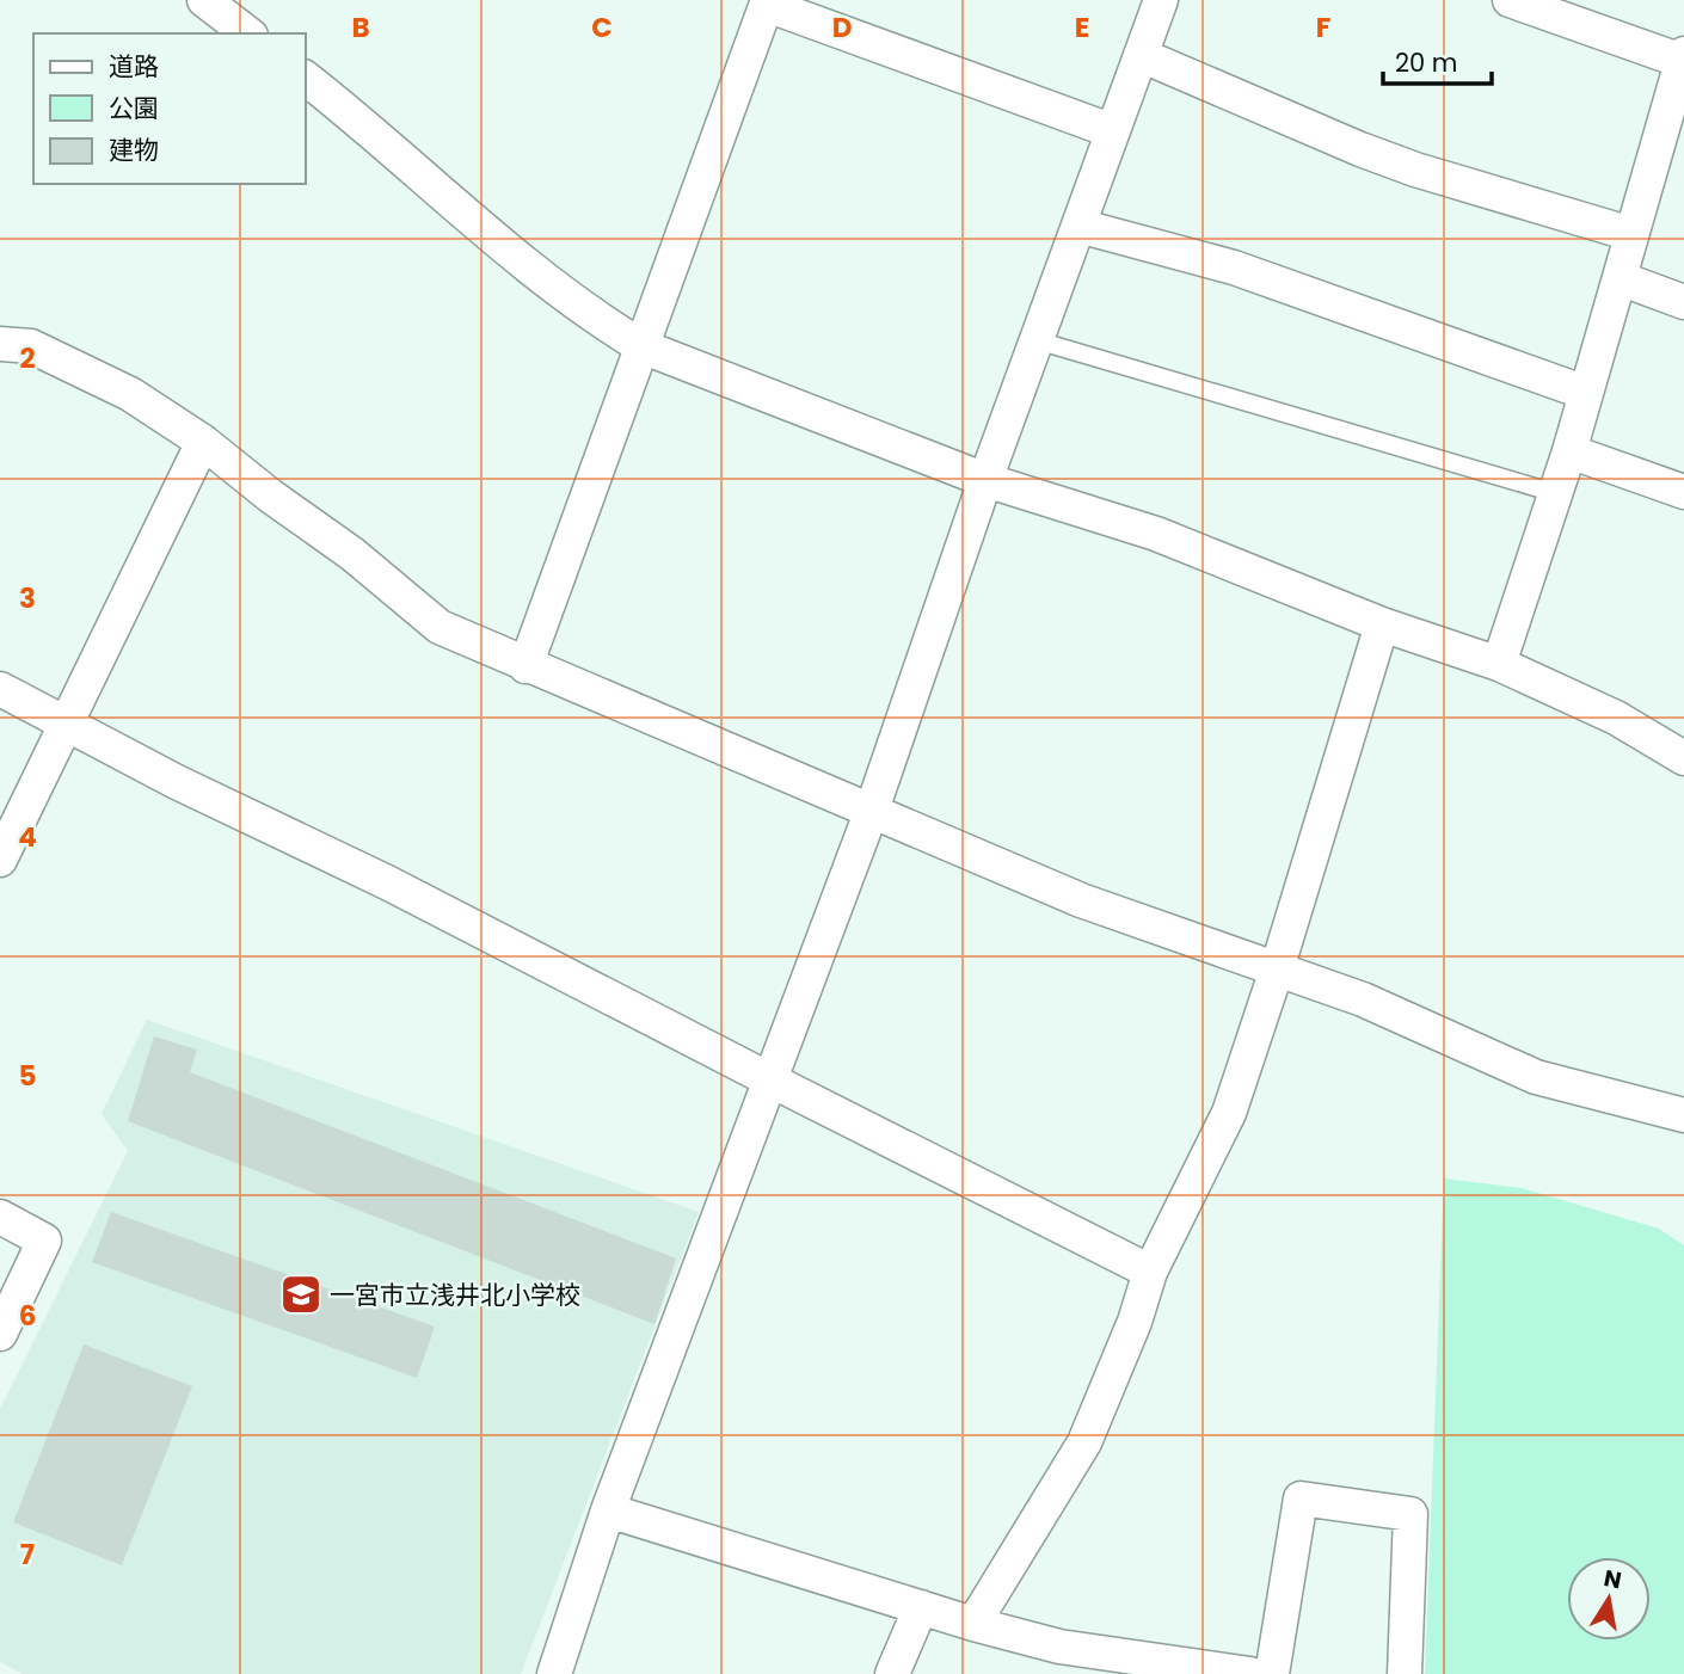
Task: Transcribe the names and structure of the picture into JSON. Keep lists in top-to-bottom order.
{
  "places": {
    "school or university": ["一宮市立浅井北小学校"]
  },
  "legend": ["道路", "公園", "建物"],
  "scale_bar": "20 m",
  "north": "top",
  "grid": {
    "columns": [
      "B",
      "C",
      "D",
      "E",
      "F"
    ],
    "rows": [
      "2",
      "3",
      "4",
      "5",
      "6",
      "7"
    ]
  }
}
